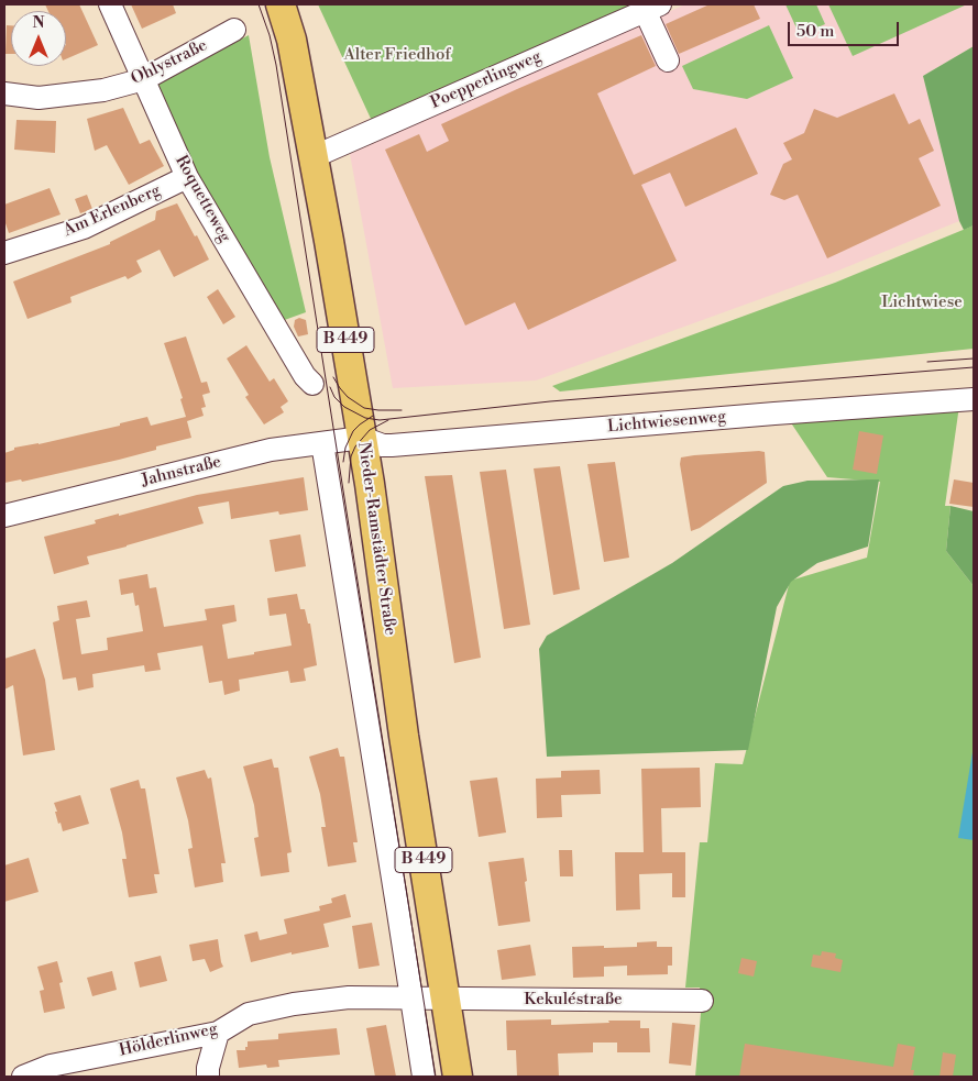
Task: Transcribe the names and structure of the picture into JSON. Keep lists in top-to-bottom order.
{
  "streets": {
    "main road": ["B 449", "Nieder-Ramstädter Straße"],
    "street": [
      "Ohlystraße",
      "Poepperlingweg",
      "Roquetteweg",
      "Am Erlenberg",
      "Lichtwiesenweg",
      "Jahnstraße",
      "Kekuléstraße",
      "Hölderlinweg"
    ]
  },
  "crossings": [
    ["Ohlystraße", "Roquetteweg"],
    ["Poepperlingweg", "Nieder-Ramstädter Straße"],
    ["Roquetteweg", "Am Erlenberg"],
    ["Lichtwiesenweg", "Jahnstraße"],
    ["Lichtwiesenweg", "Nieder-Ramstädter Straße"],
    ["Jahnstraße", "Nieder-Ramstädter Straße"],
    ["Nieder-Ramstädter Straße", "Kekuléstraße"],
    ["Nieder-Ramstädter Straße", "Hölderlinweg"],
    ["Kekuléstraße", "Hölderlinweg"]
  ],
  "parks": ["Alter Friedhof", "Lichtwiese"],
  "scale_bar": "50 m",
  "north": "top"
}
